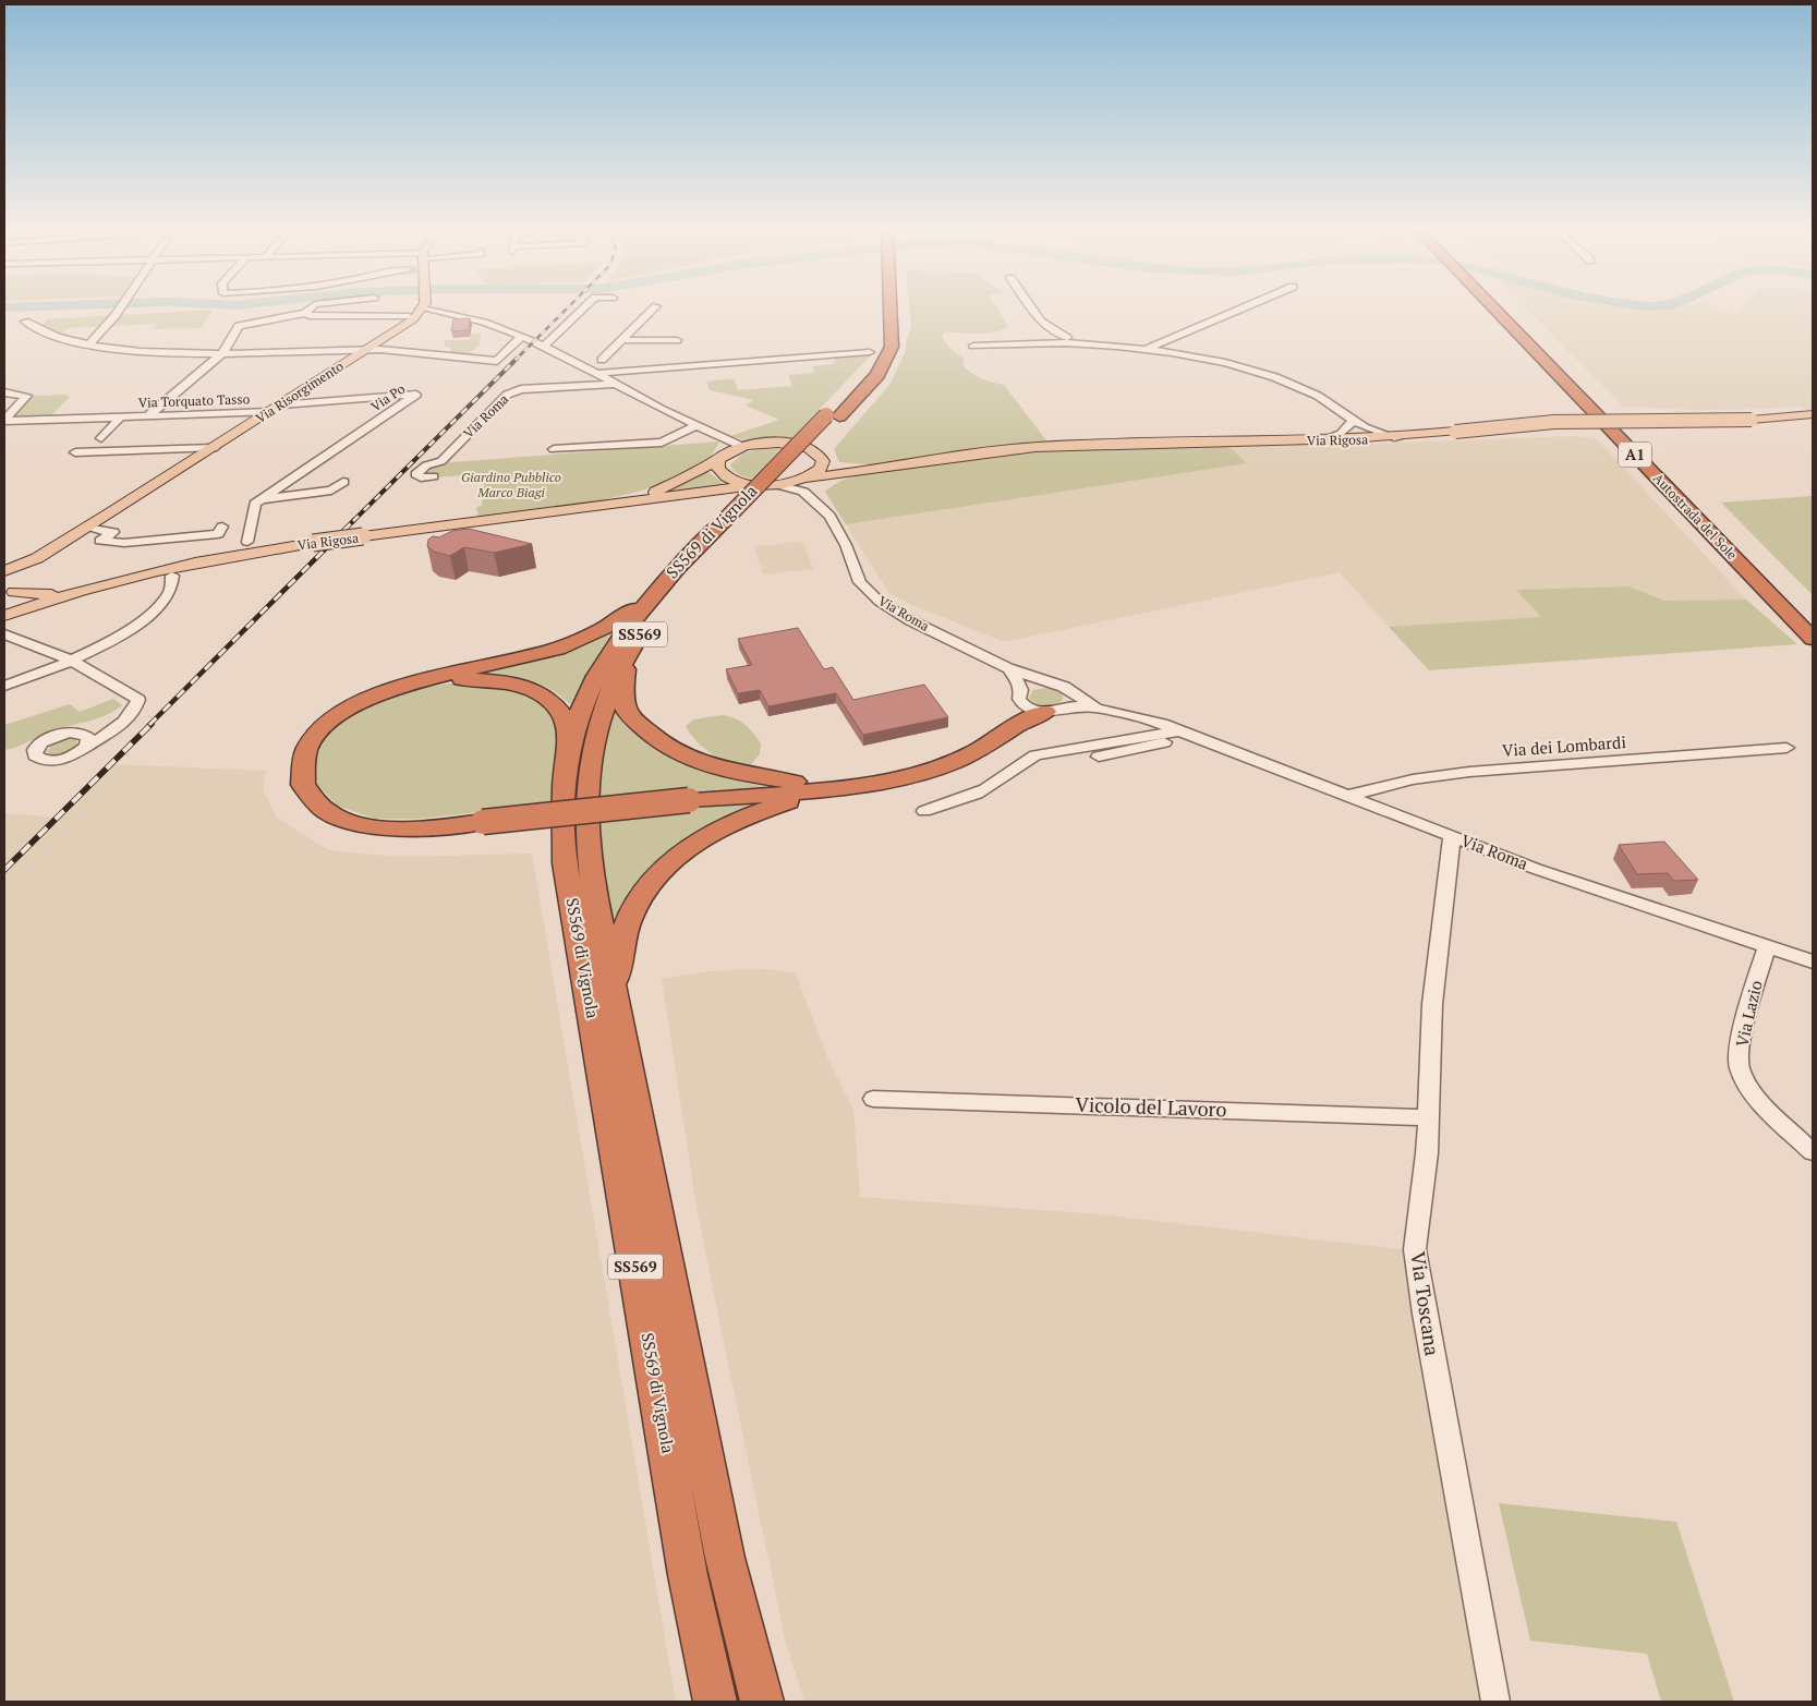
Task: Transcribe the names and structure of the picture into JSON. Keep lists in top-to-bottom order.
{
  "streets": {
    "highway": [
      "A1",
      "Autostrada del Sole",
      "SS569 di Vignola",
      "SS569"
    ],
    "main road": ["Via Risorgimento", "Via Roma", "Via Rigosa"],
    "street": [
      "Via Po",
      "Via Torquato Tasso",
      "Via dei Lombardi",
      "Via Lazio",
      "Vicolo del Lavoro",
      "Via Toscana"
    ]
  },
  "crossings": [
    ["Via Risorgimento", "Via Po"],
    ["Via Risorgimento", "Via Torquato Tasso"],
    ["Via Risorgimento", "Via Rigosa"],
    ["Via Roma", "Via Rigosa"],
    ["Via Roma", "Via dei Lombardi"],
    ["Via Roma", "Via Lazio"],
    ["Via Roma", "Via Toscana"],
    ["Vicolo del Lavoro", "Via Toscana"]
  ],
  "parks": ["Giardino Pubblico Marco Biagi"]
}
